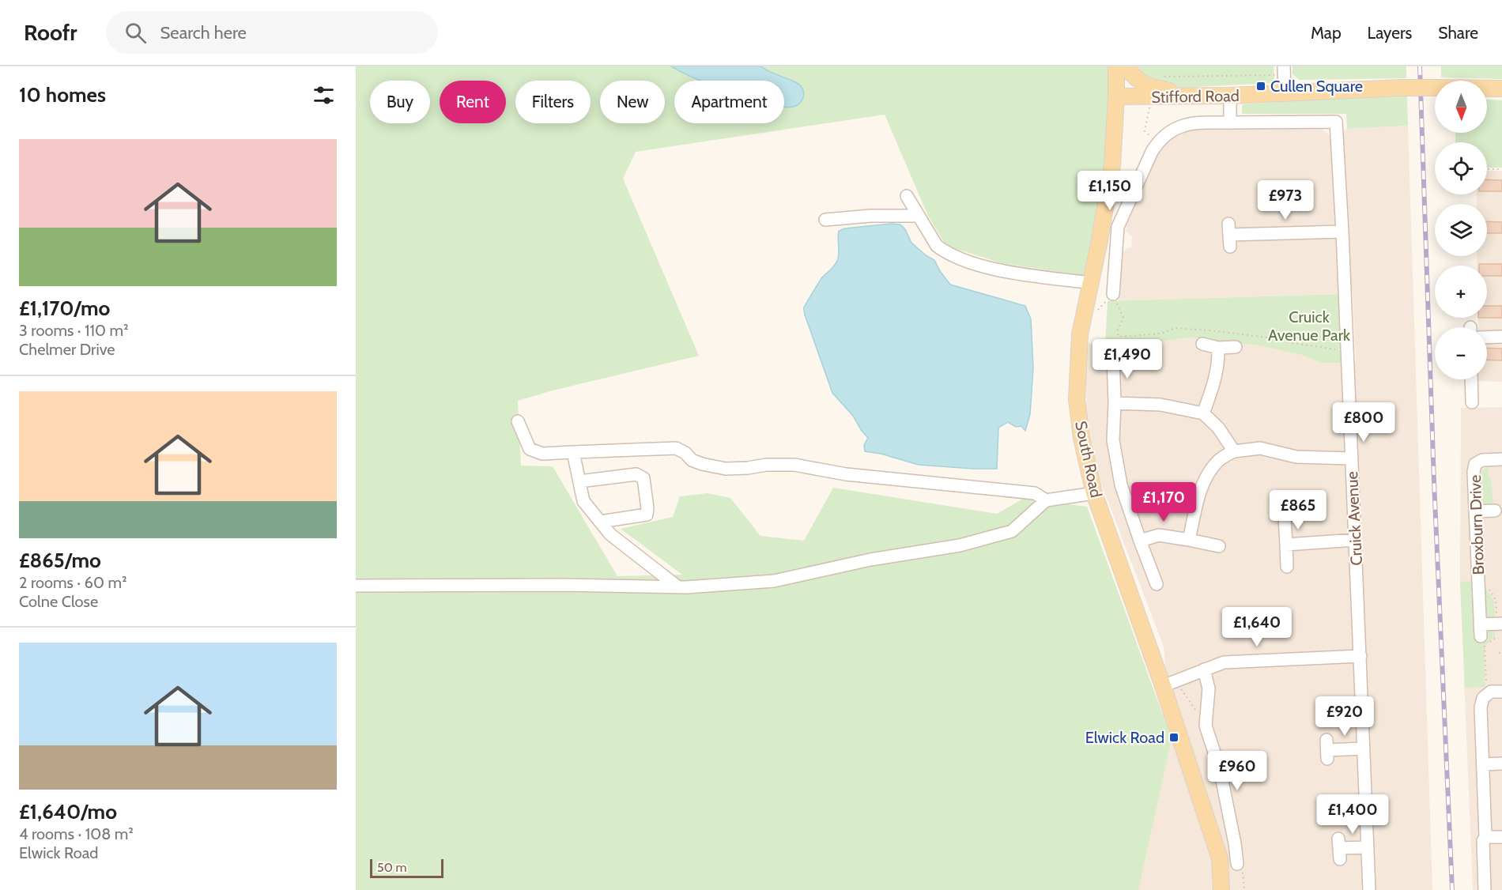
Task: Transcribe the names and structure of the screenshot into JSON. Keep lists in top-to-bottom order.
{
  "streets": {
    "main road": ["Stifford Road", "South Road"],
    "street": ["Cruick Avenue", "Broxburn Drive"]
  },
  "crossings": [
    ["Stifford Road", "South Road"]
  ],
  "parks": ["Cruick Avenue Park"],
  "places": {
    "transit": ["Cullen Square", "Elwick Road"]
  },
  "scale_bar": "50 m",
  "north": "bottom",
  "page": {
    "header": "Roofr",
    "search": "Search here",
    "nav": ["Map", "Layers", "Share"],
    "heading": "10 homes",
    "map_buttons": ["+", "−"],
    "chip": [
      "Buy",
      "Rent",
      "Filters",
      "New",
      "Apartment"
    ],
    "list": [
      {
        "name": "£1,170/mo",
        "note": "3 rooms · 110 m² · Chelmer Drive"
      },
      {
        "name": "£865/mo",
        "note": "2 rooms · 60 m² · Colne Close"
      },
      {
        "name": "£1,640/mo",
        "note": "4 rooms · 108 m² · Elwick Road"
      }
    ],
    "price": [
      "£1,150",
      "£973",
      "£1,490",
      "£800",
      "£1,170",
      "£865",
      "£1,640",
      "£920",
      "£960",
      "£1,400"
    ],
    "scale": "50 m"
  }
}
